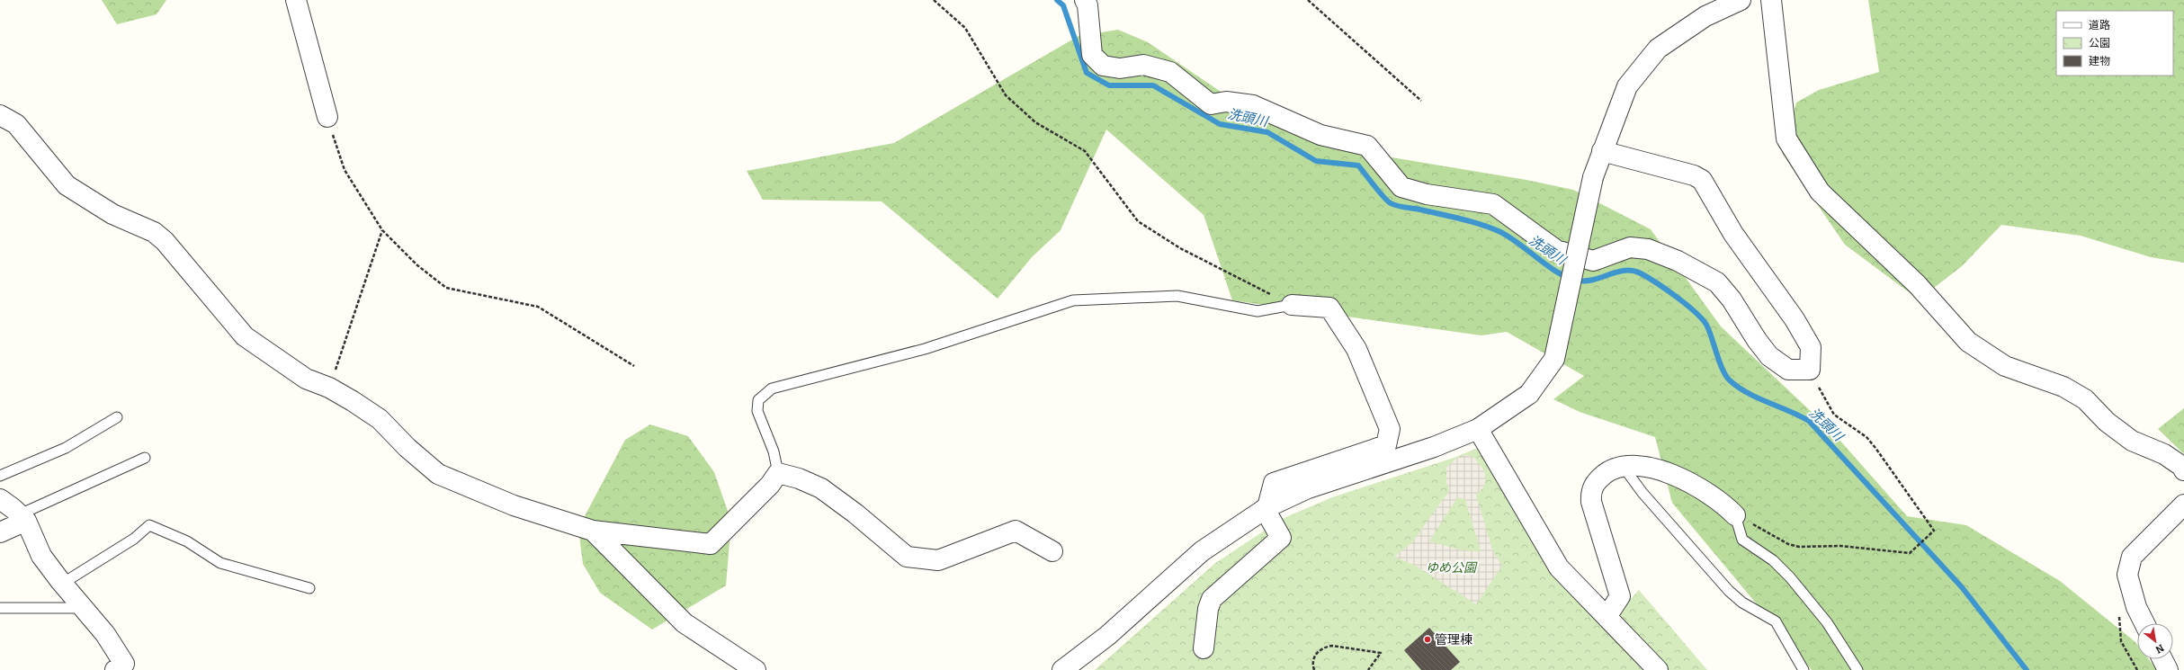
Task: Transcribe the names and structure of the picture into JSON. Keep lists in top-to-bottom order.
{
  "water": ["洗頭川"],
  "parks": ["ゆめ公園"],
  "places": ["管理棟"],
  "legend": ["道路", "公園", "建物"],
  "north": "bottom right"
}
